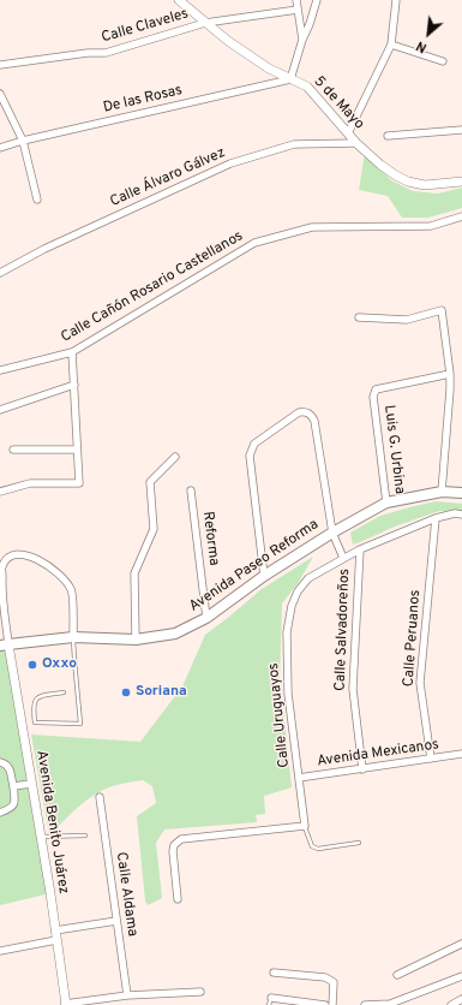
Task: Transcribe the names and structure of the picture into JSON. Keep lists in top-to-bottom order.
{
  "streets": {
    "main road": ["Avenida Paseo Reforma"],
    "street": [
      "Calle Claveles",
      "De las Rosas",
      "5 de Mayo",
      "Calle Álvaro Gálvez",
      "Calle Cañón Rosario Castellanos",
      "Luis G. Urbina",
      "Reforma",
      "Calle Salvadoreños",
      "Calle Peruanos",
      "Calle Uruguayos",
      "Avenida Mexicanos",
      "Avenida Benito Juárez",
      "Calle Aldama"
    ]
  },
  "crossings": [
    ["Calle Claveles", "5 de Mayo"],
    ["De las Rosas", "5 de Mayo"],
    ["5 de Mayo", "Calle Álvaro Gálvez"],
    ["Luis G. Urbina", "Avenida Paseo Reforma"],
    ["Reforma", "Avenida Paseo Reforma"],
    ["Avenida Paseo Reforma", "Avenida Benito Juárez"],
    ["Calle Salvadoreños", "Avenida Mexicanos"],
    ["Calle Peruanos", "Avenida Mexicanos"],
    ["Calle Uruguayos", "Avenida Mexicanos"]
  ],
  "places": ["Oxxo", "Soriana"],
  "north": "bottom left"
}
